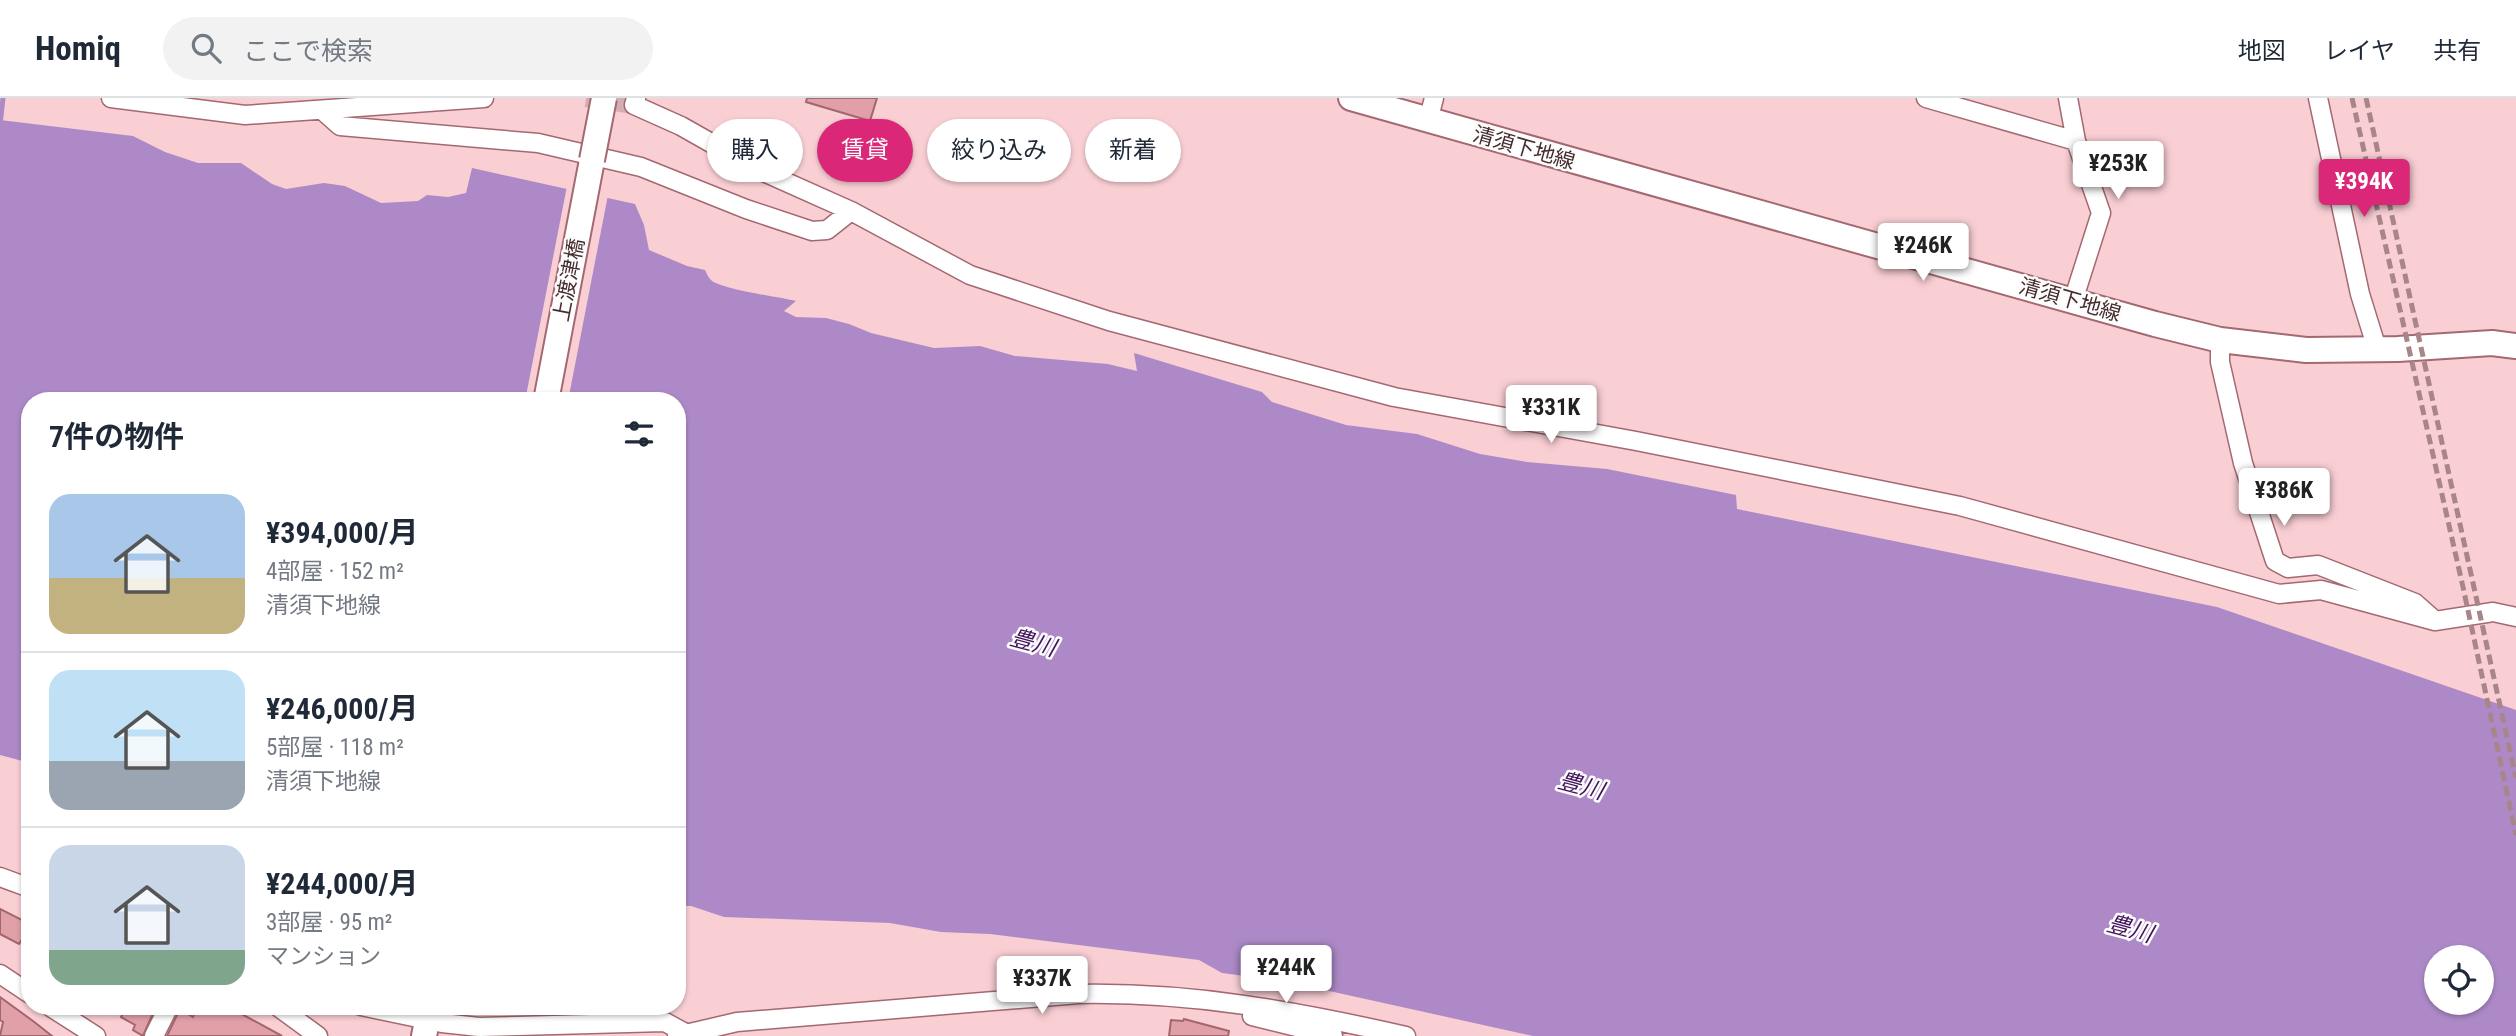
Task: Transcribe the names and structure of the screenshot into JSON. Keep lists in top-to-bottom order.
{
  "streets": {
    "main road": ["清須下地線", "上渡津橋"]
  },
  "water": ["豊川"],
  "page": {
    "header": "Homiq",
    "search": "ここで検索",
    "nav": ["地図", "レイヤ", "共有"],
    "chip": [
      "購入",
      "賃貸",
      "絞り込み",
      "新着"
    ],
    "price": [
      "¥253K",
      "¥394K",
      "¥246K",
      "¥331K",
      "¥386K",
      "¥244K",
      "¥337K"
    ],
    "heading": "7件の物件",
    "list": [
      {
        "name": "¥394,000/月",
        "note": "4部屋 · 152 m² · 清須下地線"
      },
      {
        "name": "¥246,000/月",
        "note": "5部屋 · 118 m² · 清須下地線"
      },
      {
        "name": "¥244,000/月",
        "note": "3部屋 · 95 m² · マンション"
      }
    ]
  }
}
